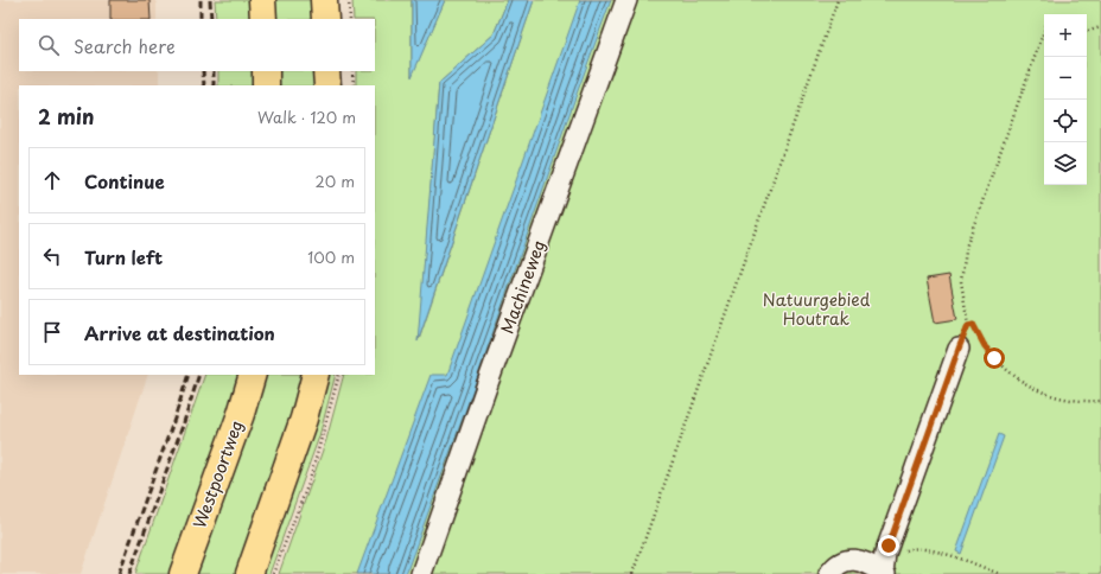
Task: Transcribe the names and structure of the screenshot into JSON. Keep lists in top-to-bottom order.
{
  "streets": {
    "main road": ["Westpoortweg"],
    "street": ["Machineweg"]
  },
  "parks": ["Natuurgebied Houtrak"],
  "page": {
    "map_buttons": ["+", "−"],
    "search": "Search here",
    "heading": ["2 min", "Walk · 120 m"],
    "list": [
      ["Continue", "20 m"],
      ["Turn left", "100 m"],
      "Arrive at destination"
    ]
  }
}
